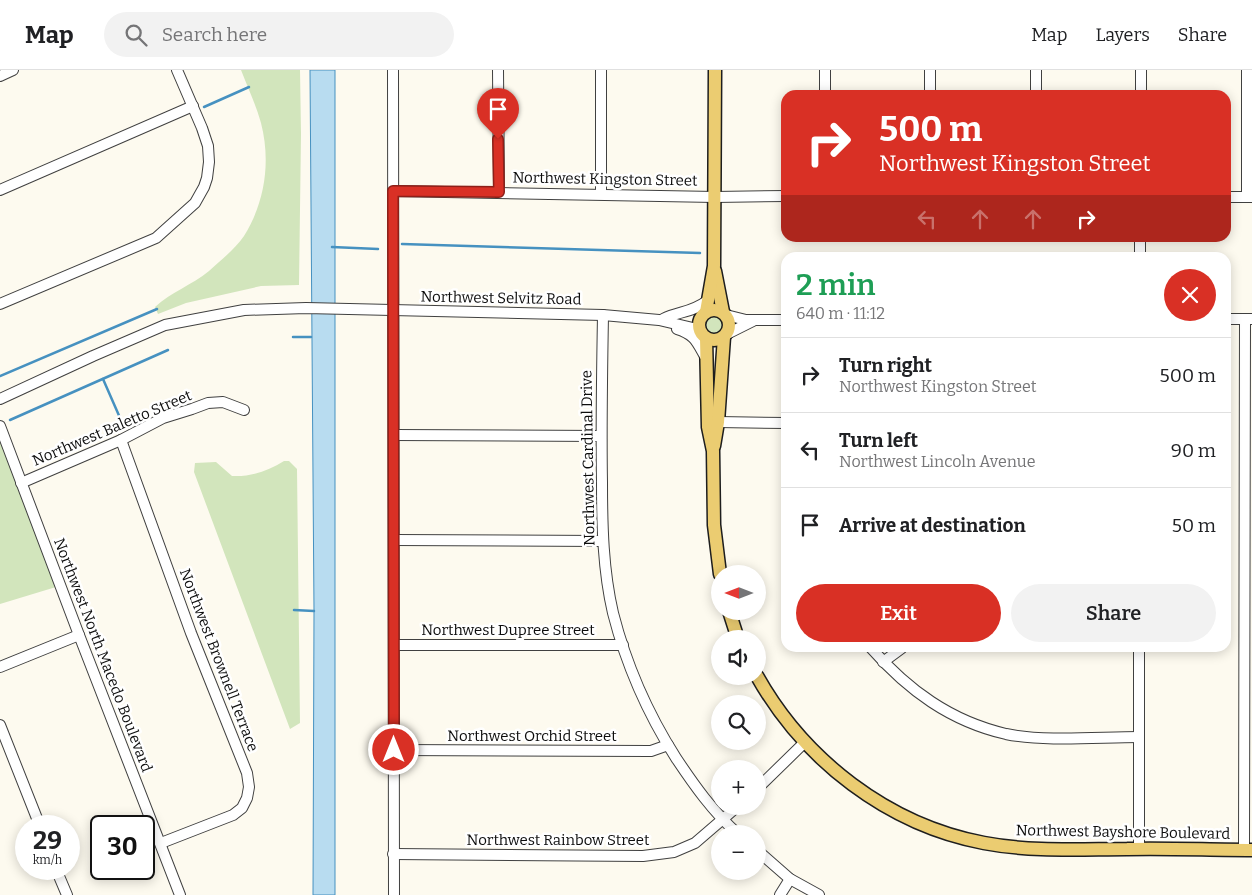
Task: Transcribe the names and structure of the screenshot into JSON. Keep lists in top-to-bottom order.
{
  "streets": {
    "main road": ["Northwest Bayshore Boulevard"],
    "street": [
      "Northwest Kingston Street",
      "Northwest Selvitz Road",
      "Northwest Baletto Street",
      "Northwest Cardinal Drive",
      "Northwest Dupree Street",
      "Northwest North Macedo Boulevard",
      "Northwest Brownell Terrace",
      "Northwest Orchid Street",
      "Northwest Rainbow Street"
    ]
  },
  "crossings": [
    ["Northwest Selvitz Road", "Northwest Cardinal Drive"],
    ["Northwest Baletto Street", "Northwest North Macedo Boulevard"],
    ["Northwest Baletto Street", "Northwest Brownell Terrace"],
    ["Northwest Cardinal Drive", "Northwest Dupree Street"],
    ["Northwest Cardinal Drive", "Northwest Orchid Street"],
    ["Northwest Cardinal Drive", "Northwest Rainbow Street"],
    ["Northwest North Macedo Boulevard", "Northwest Brownell Terrace"]
  ],
  "north": "left",
  "page": {
    "header": "Map",
    "search": "Search here",
    "nav": ["Map", "Layers", "Share"],
    "turn": ["500 m", "Northwest Kingston Street"],
    "heading": ["2 min", "640 m · 11:12"],
    "list": [
      {
        "name": "Turn right",
        "note": "Northwest Kingston Street",
        "value": "500 m"
      },
      {
        "name": "Turn left",
        "note": "Northwest Lincoln Avenue",
        "value": "90 m"
      },
      {
        "name": "Arrive at destination",
        "value": "50 m"
      }
    ],
    "map_buttons": ["+", "−"],
    "buttons": ["Exit", "Share"],
    "speed": "29 km/h",
    "limit": "30"
  }
}
